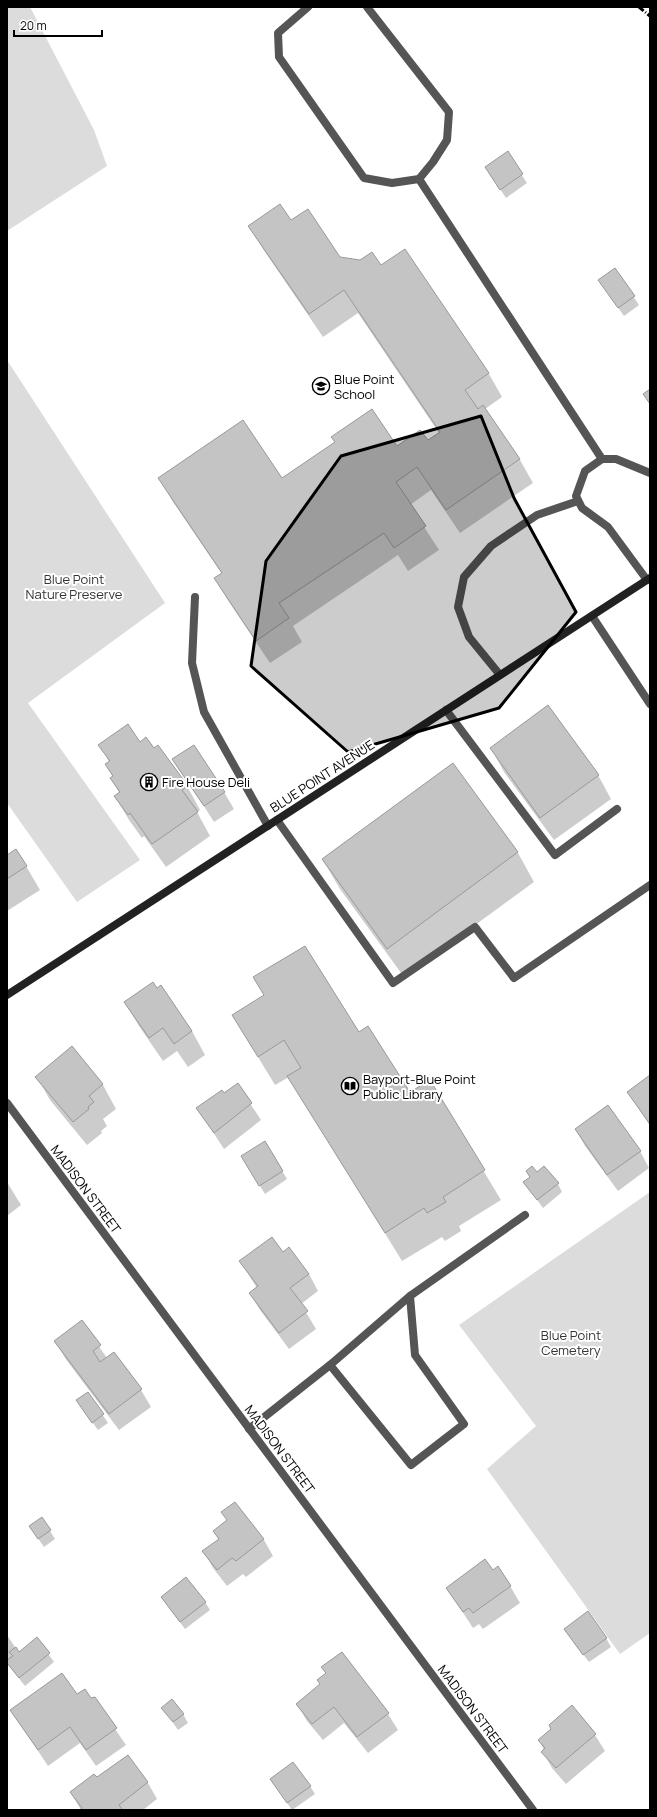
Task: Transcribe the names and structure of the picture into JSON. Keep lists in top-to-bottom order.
{
  "streets": {
    "street": ["BLUE POINT AVENUE", "MADISON STREET"]
  },
  "parks": ["Blue Point Nature Preserve", "Blue Point Cemetery"],
  "places": {
    "school or university": ["Blue Point School"],
    "building": ["Fire House Deli"],
    "library": ["Bayport-Blue Point Public Library"]
  },
  "scale_bar": "20 m"
}
